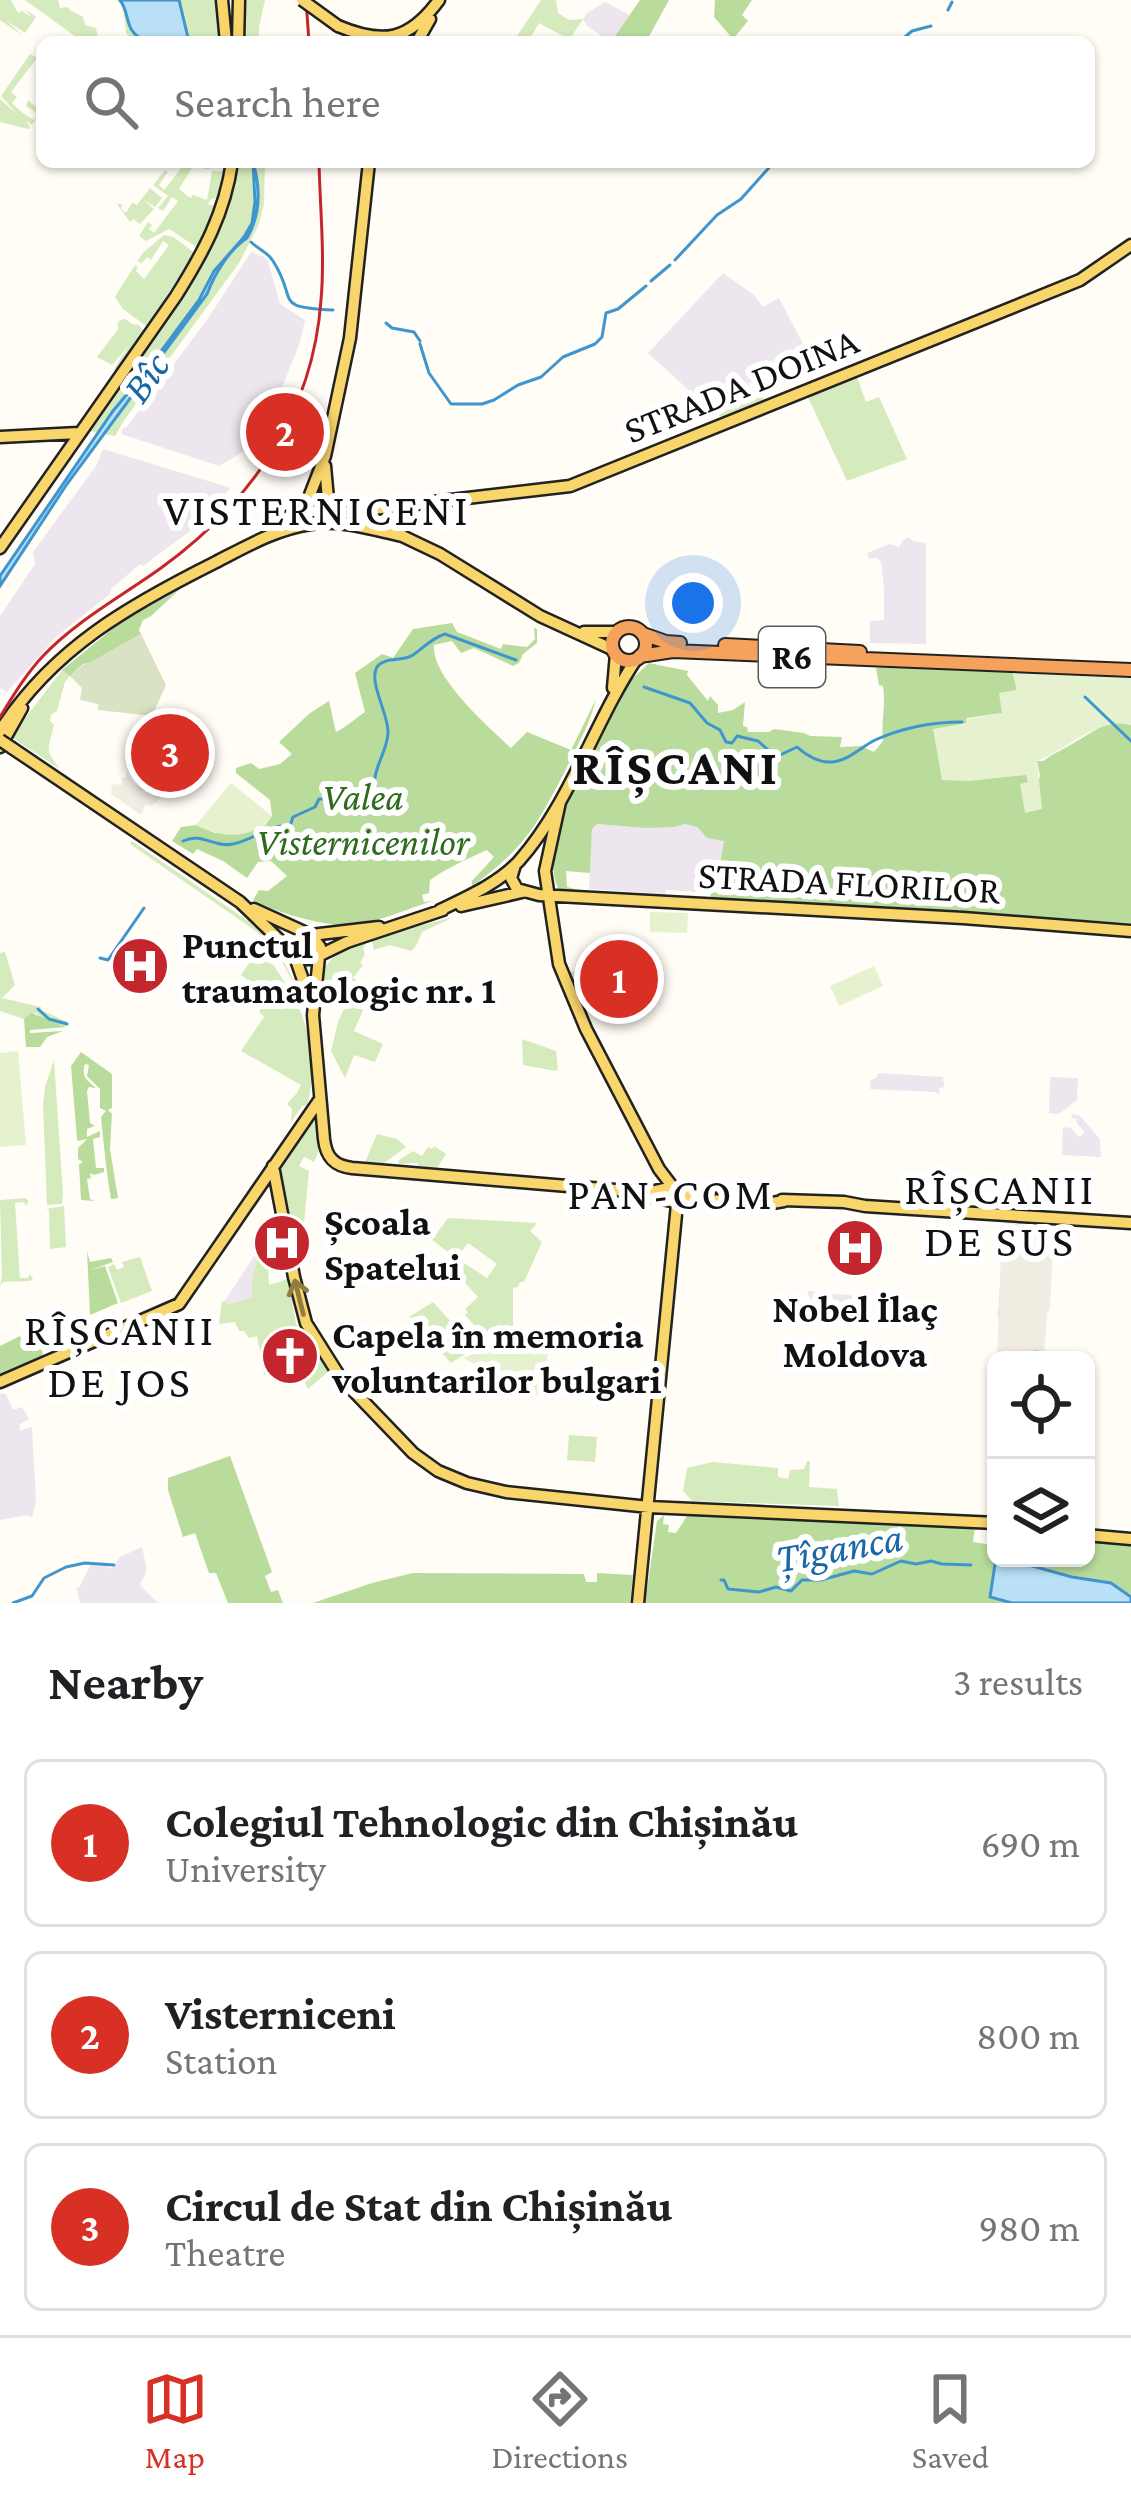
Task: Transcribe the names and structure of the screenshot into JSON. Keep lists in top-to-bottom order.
{
  "streets": {
    "highway": ["R6"],
    "main road": ["STRADA DOINA", "STRADA FLORILOR"]
  },
  "districts": [
    "VISTERNICENI",
    "RÎȘCANI",
    "RÎȘCANII DE SUS",
    "PAN-COM",
    "RÎȘCANII DE JOS"
  ],
  "water": ["Bîc", "Țîganca"],
  "parks": ["Valea Visternicenilor"],
  "places": {
    "hospital": ["Punctul traumatologic nr. 1", "Școala Spatelui", "Nobel İlaç Moldova"],
    "church": ["Capela în memoria voluntarilor bulgari"]
  },
  "page": {
    "search": "Search here",
    "pins": ["2", "3", "1"],
    "heading": ["Nearby", "3 results"],
    "list": [
      {
        "mark": "1",
        "name": "Colegiul Tehnologic din Chișinău",
        "note": "University",
        "value": "690 m"
      },
      {
        "mark": "2",
        "name": "Visterniceni",
        "note": "Station",
        "value": "800 m"
      },
      {
        "mark": "3",
        "name": "Circul de Stat din Chișinău",
        "note": "Theatre",
        "value": "980 m"
      }
    ],
    "nav": ["Map", "Directions", "Saved"]
  }
}
